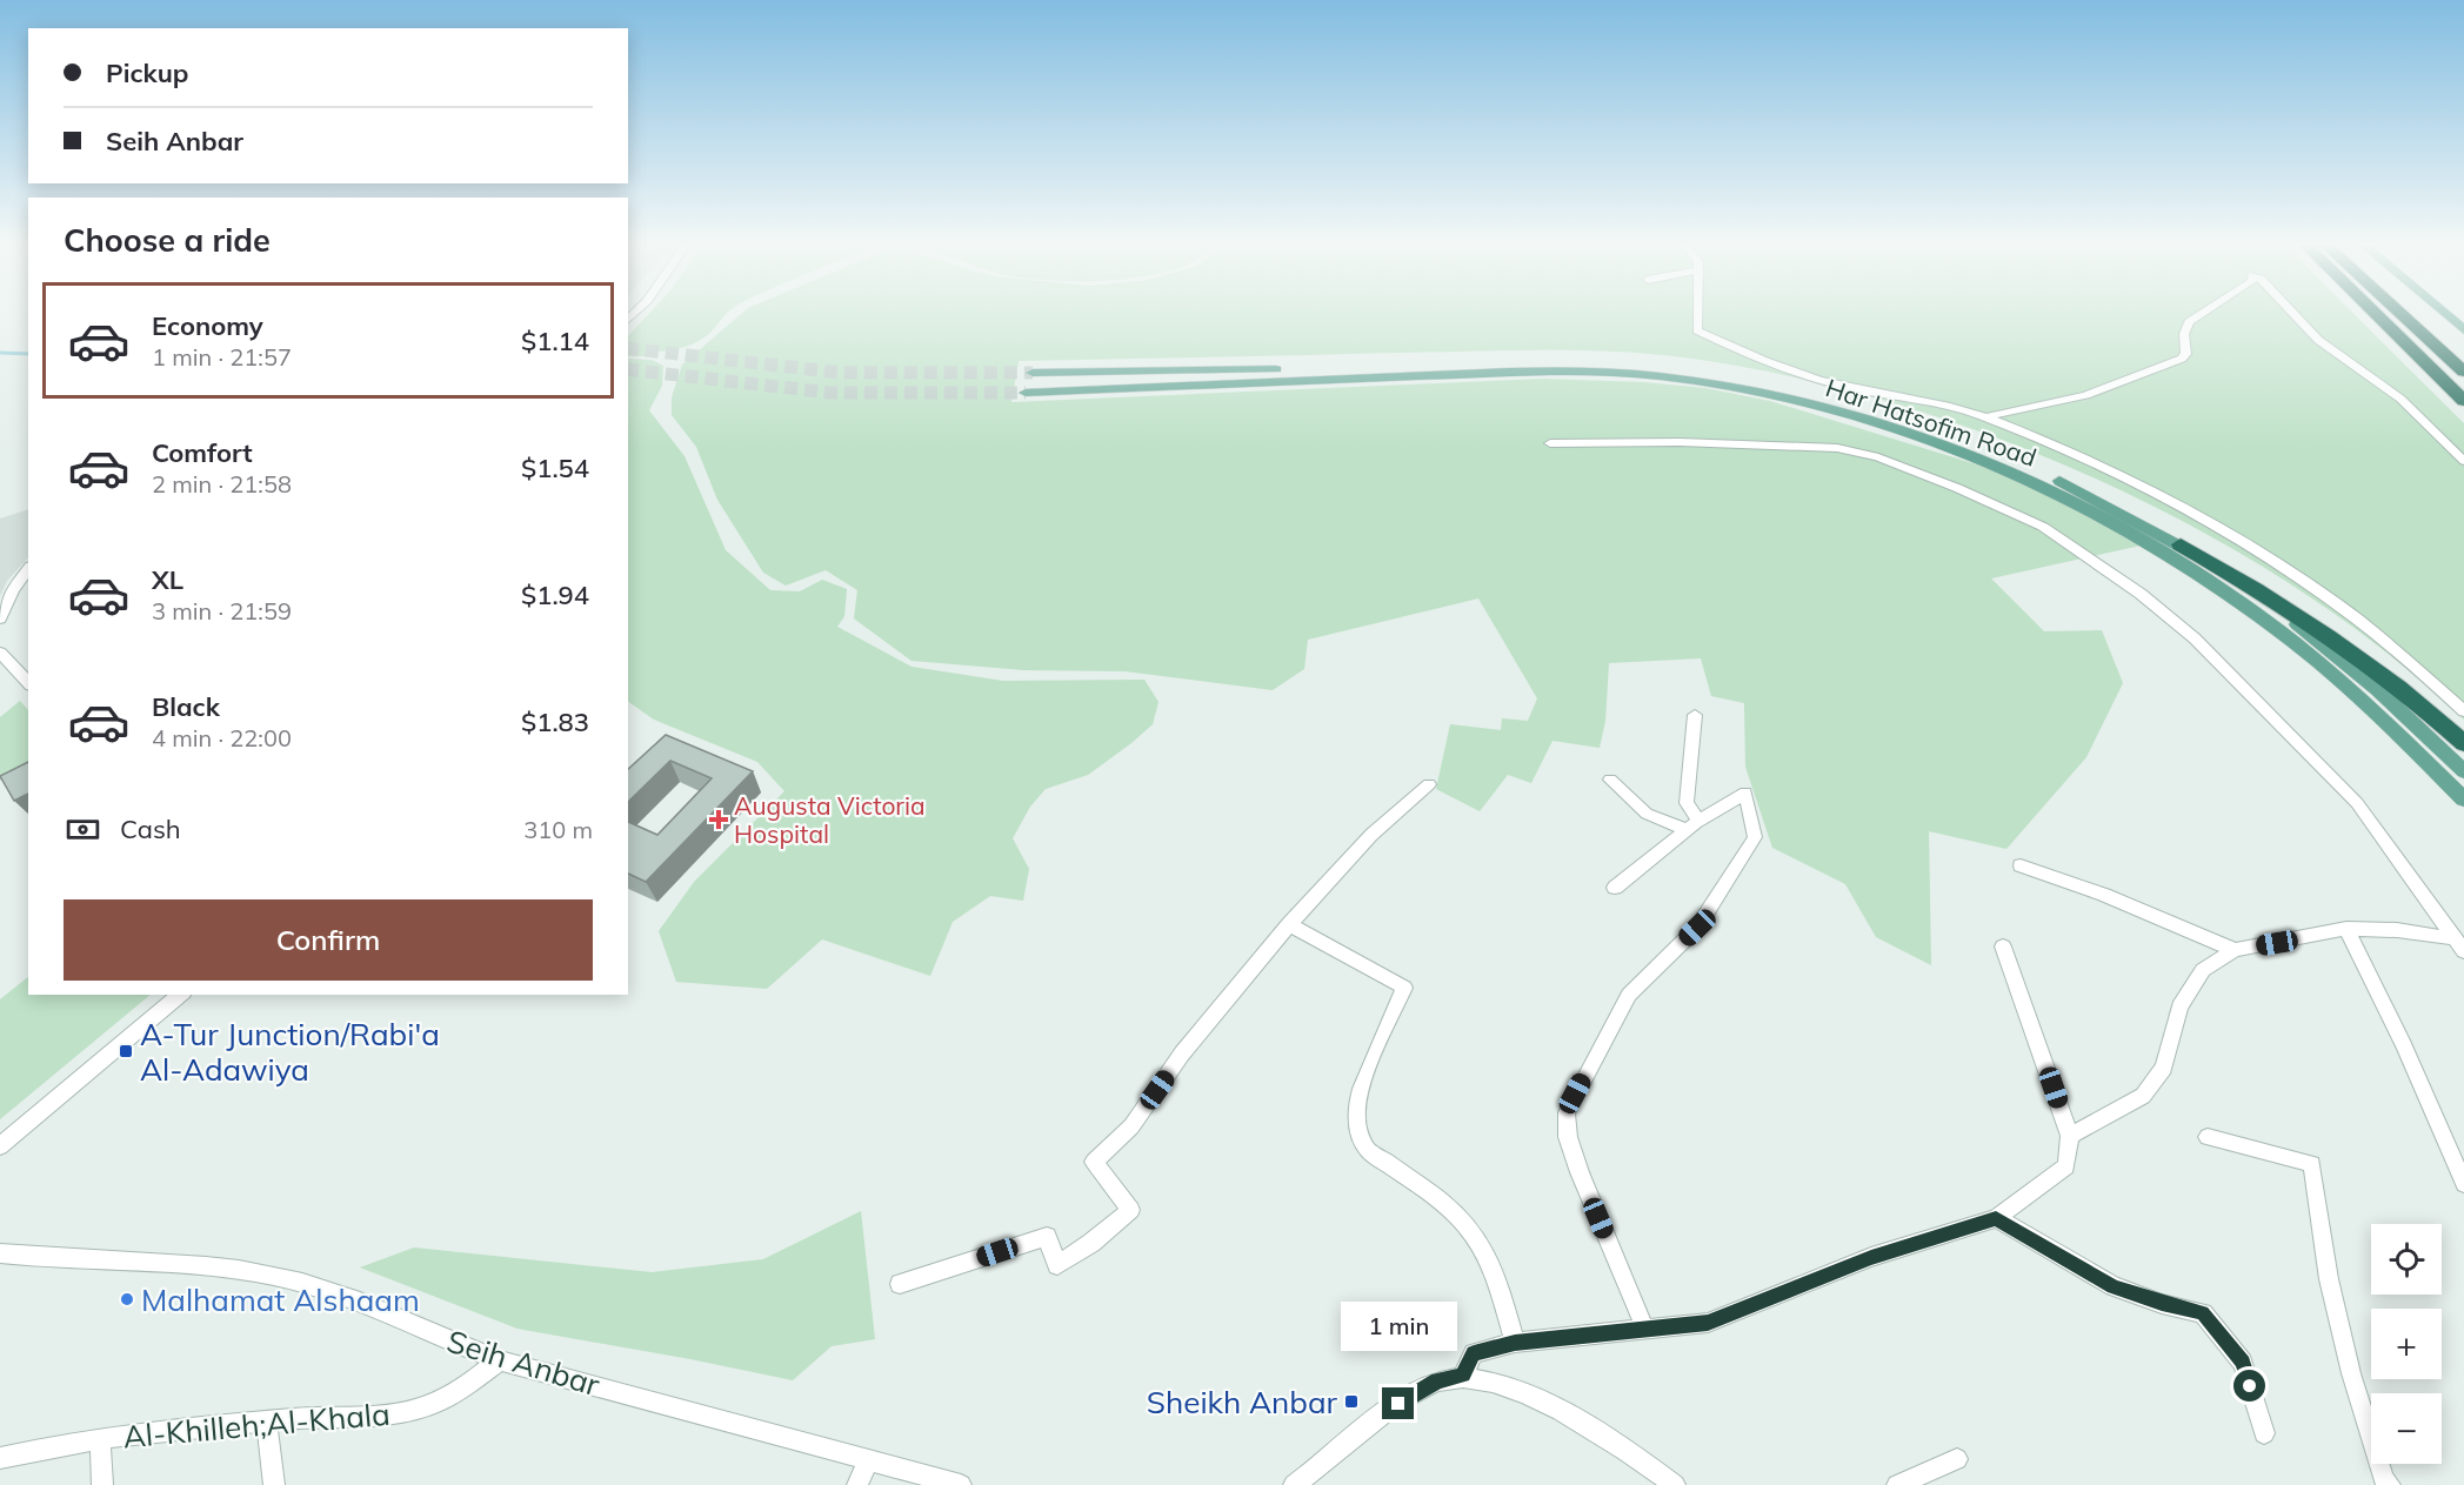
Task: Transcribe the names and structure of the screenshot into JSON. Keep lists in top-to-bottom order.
{
  "streets": {
    "main road": ["Har Hatsofim Road"],
    "street": ["Seih Anbar", "Al-Khilleh;Al-Khala"]
  },
  "crossings": [
    ["Seih Anbar", "Al-Khilleh;Al-Khala"]
  ],
  "places": {
    "health": ["Augusta Victoria Hospital"],
    "transit": ["A-Tur Junction/Rabi'a Al-Adawiya", "Sheikh Anbar"],
    "other": ["Malhamat Alshaam"]
  },
  "page": {
    "banner": ["Pickup", "Seih Anbar"],
    "heading": "Choose a ride",
    "list": [
      {
        "name": "Economy",
        "note": "1 min · 21:57",
        "value": "$1.14"
      },
      {
        "name": "Comfort",
        "note": "2 min · 21:58",
        "value": "$1.54"
      },
      {
        "name": "XL",
        "note": "3 min · 21:59",
        "value": "$1.94"
      },
      {
        "name": "Black",
        "note": "4 min · 22:00",
        "value": "$1.83"
      }
    ],
    "pay": ["Cash", "310 m"],
    "buttons": "Confirm",
    "map_buttons": ["+", "−"],
    "bubble": "1 min"
  }
}
